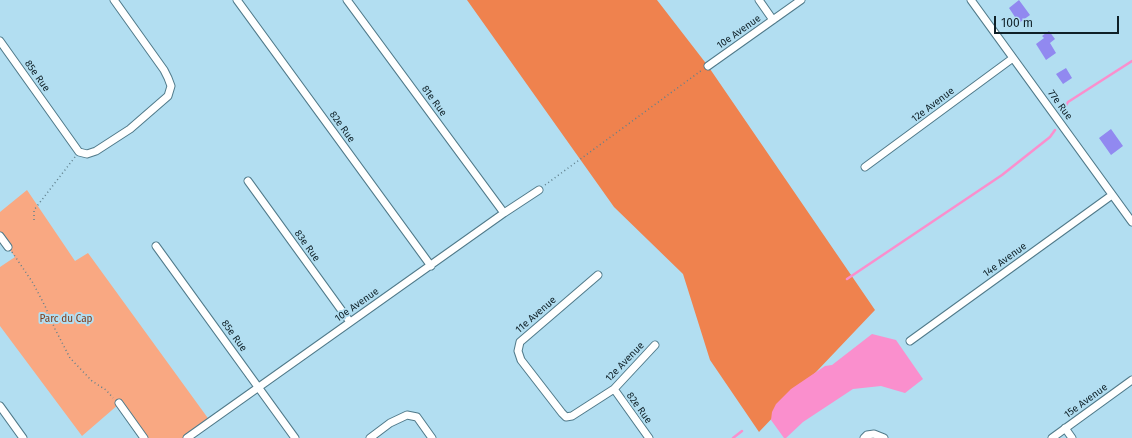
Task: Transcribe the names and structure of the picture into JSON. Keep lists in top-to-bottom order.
{
  "streets": {
    "street": [
      "10e Avenue",
      "85e Rue",
      "81e Rue",
      "12e Avenue",
      "77e Rue",
      "82e Rue",
      "83e Rue",
      "14e Avenue",
      "11e Avenue",
      "15e Avenue"
    ]
  },
  "crossings": [
    ["10e Avenue", "85e Rue"],
    ["10e Avenue", "81e Rue"],
    ["10e Avenue", "82e Rue"],
    ["10e Avenue", "83e Rue"],
    ["12e Avenue", "77e Rue"],
    ["12e Avenue", "82e Rue"],
    ["12e Avenue", "11e Avenue"],
    ["77e Rue", "14e Avenue"]
  ],
  "parks": ["Parc du Cap"],
  "scale_bar": "100 m"
}
